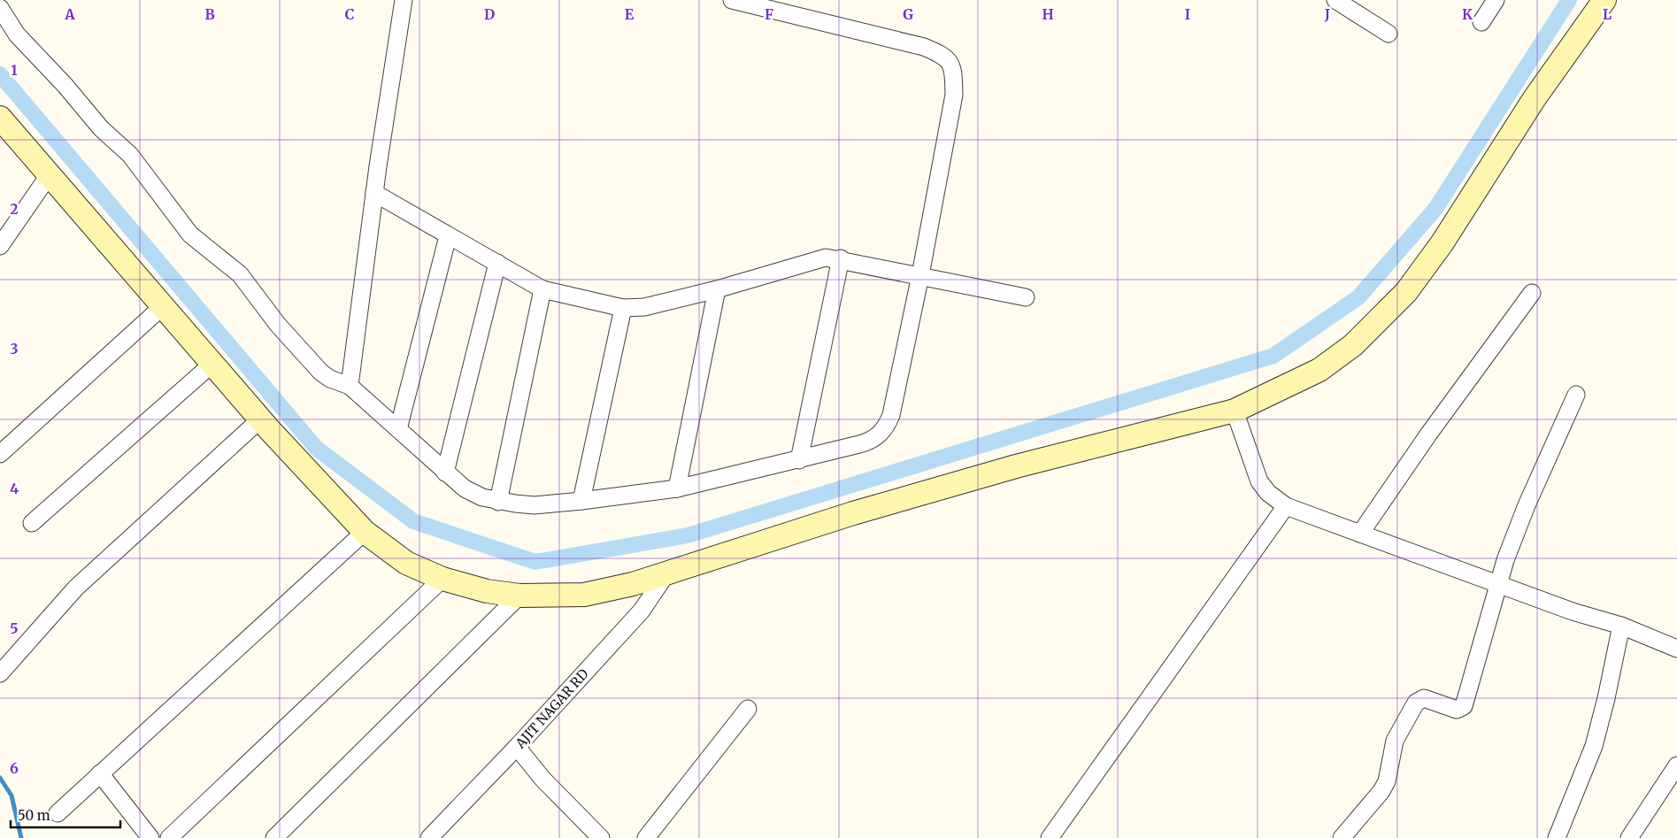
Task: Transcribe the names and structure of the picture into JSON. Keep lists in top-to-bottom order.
{
  "streets": {
    "street": ["AJIT NAGAR RD"]
  },
  "scale_bar": "50 m",
  "grid": {
    "columns": [
      "A",
      "B",
      "C",
      "D",
      "E",
      "F",
      "G",
      "H",
      "I",
      "J",
      "K",
      "L"
    ],
    "rows": [
      "1",
      "2",
      "3",
      "4",
      "5",
      "6"
    ]
  }
}
